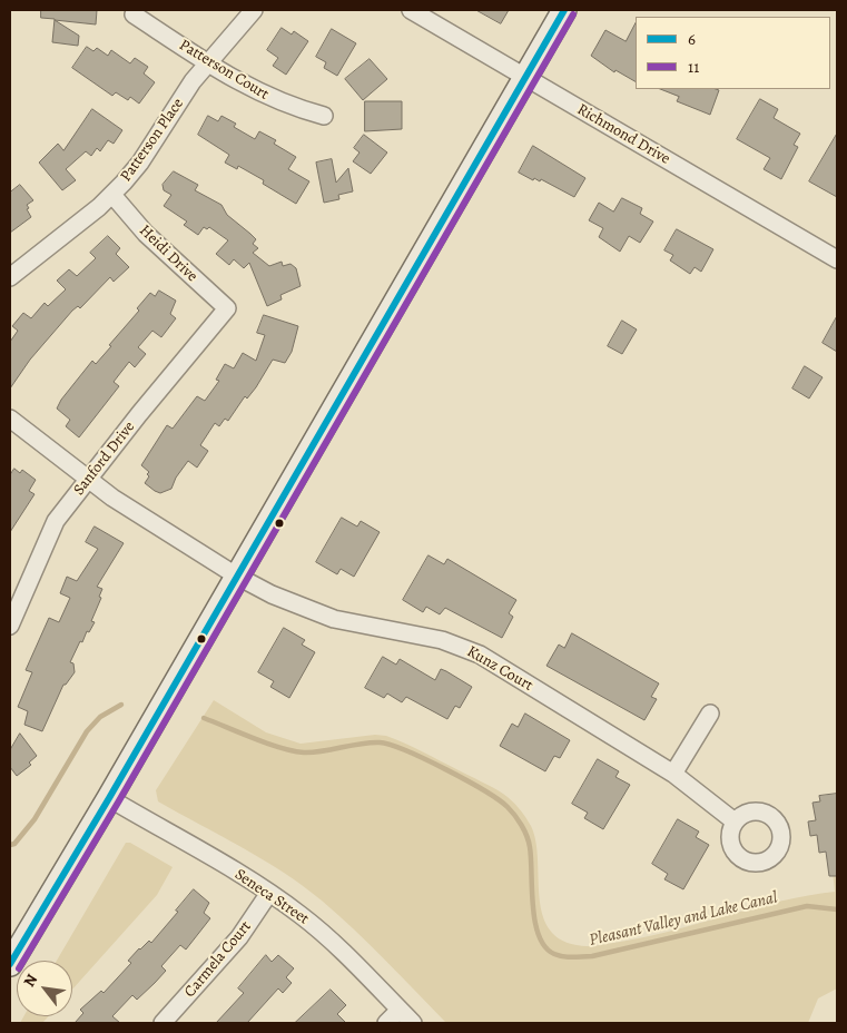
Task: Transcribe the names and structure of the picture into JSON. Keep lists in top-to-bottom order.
{
  "streets": {
    "street": [
      "Patterson Court",
      "Richmond Drive",
      "Patterson Place",
      "Heidi Drive",
      "Sanford Drive",
      "Kunz Court",
      "Seneca Street",
      "Carmela Court"
    ]
  },
  "crossings": [
    ["Patterson Court", "Patterson Place"],
    ["Patterson Place", "Heidi Drive"],
    ["Heidi Drive", "Sanford Drive"],
    ["Seneca Street", "Carmela Court"]
  ],
  "water": ["Pleasant Valley and Lake Canal"],
  "lines": ["transit line 6", "transit line 11"],
  "legend": ["6", "11"],
  "north": "top left"
}
